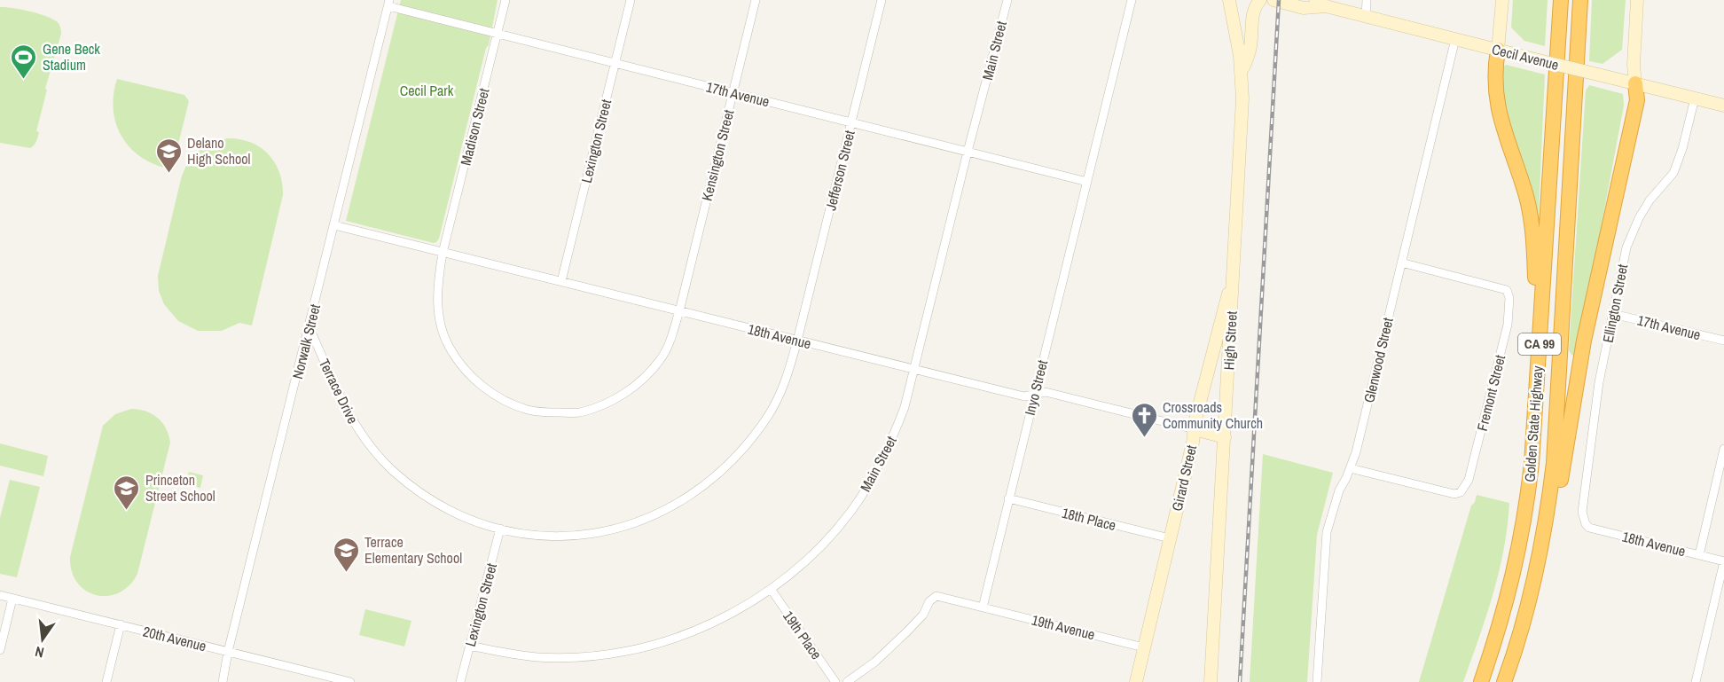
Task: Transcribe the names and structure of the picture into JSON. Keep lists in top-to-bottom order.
{
  "streets": {
    "highway": ["CA 99", "Golden State Highway"],
    "main road": [
      "Cecil Avenue",
      "18th Avenue",
      "High Street",
      "Girard Street"
    ],
    "street": [
      "Main Street",
      "17th Avenue",
      "Madison Street",
      "Lexington Street",
      "Kensington Street",
      "Jefferson Street",
      "Ellington Street",
      "Norwalk Street",
      "Glenwood Street",
      "Inyo Street",
      "Terrace Drive",
      "Fremont Street",
      "18th Place",
      "19th Avenue",
      "19th Place",
      "20th Avenue"
    ]
  },
  "crossings": [
    ["Main Street", "17th Avenue"],
    ["Main Street", "Lexington Street"],
    ["Main Street", "18th Avenue"],
    ["Main Street", "19th Place"],
    ["Cecil Avenue", "Ellington Street"],
    ["Cecil Avenue", "Glenwood Street"],
    ["17th Avenue", "Madison Street"],
    ["17th Avenue", "Lexington Street"],
    ["17th Avenue", "Kensington Street"],
    ["17th Avenue", "Jefferson Street"],
    ["17th Avenue", "Ellington Street"],
    ["17th Avenue", "Norwalk Street"],
    ["17th Avenue", "Inyo Street"],
    ["Madison Street", "Kensington Street"],
    ["Madison Street", "18th Avenue"],
    ["Lexington Street", "18th Avenue"],
    ["Lexington Street", "Terrace Drive"],
    ["Kensington Street", "18th Avenue"],
    ["Jefferson Street", "18th Avenue"],
    ["Jefferson Street", "Terrace Drive"],
    ["Ellington Street", "18th Avenue"],
    ["18th Avenue", "High Street"],
    ["18th Avenue", "Norwalk Street"],
    ["18th Avenue", "Inyo Street"],
    ["18th Avenue", "Terrace Drive"],
    ["18th Avenue", "Girard Street"],
    ["High Street", "Girard Street"],
    ["Norwalk Street", "Terrace Drive"],
    ["Norwalk Street", "20th Avenue"],
    ["Glenwood Street", "Fremont Street"],
    ["Inyo Street", "18th Place"],
    ["Inyo Street", "19th Avenue"],
    ["Girard Street", "18th Place"],
    ["Girard Street", "19th Avenue"]
  ],
  "parks": ["Cecil Park"],
  "places": {
    "sports": ["Gene Beck Stadium"],
    "school or university": ["Delano High School", "Princeton Street School", "Terrace Elementary School"],
    "church": ["Crossroads Community Church"]
  },
  "north": "bottom"
}
